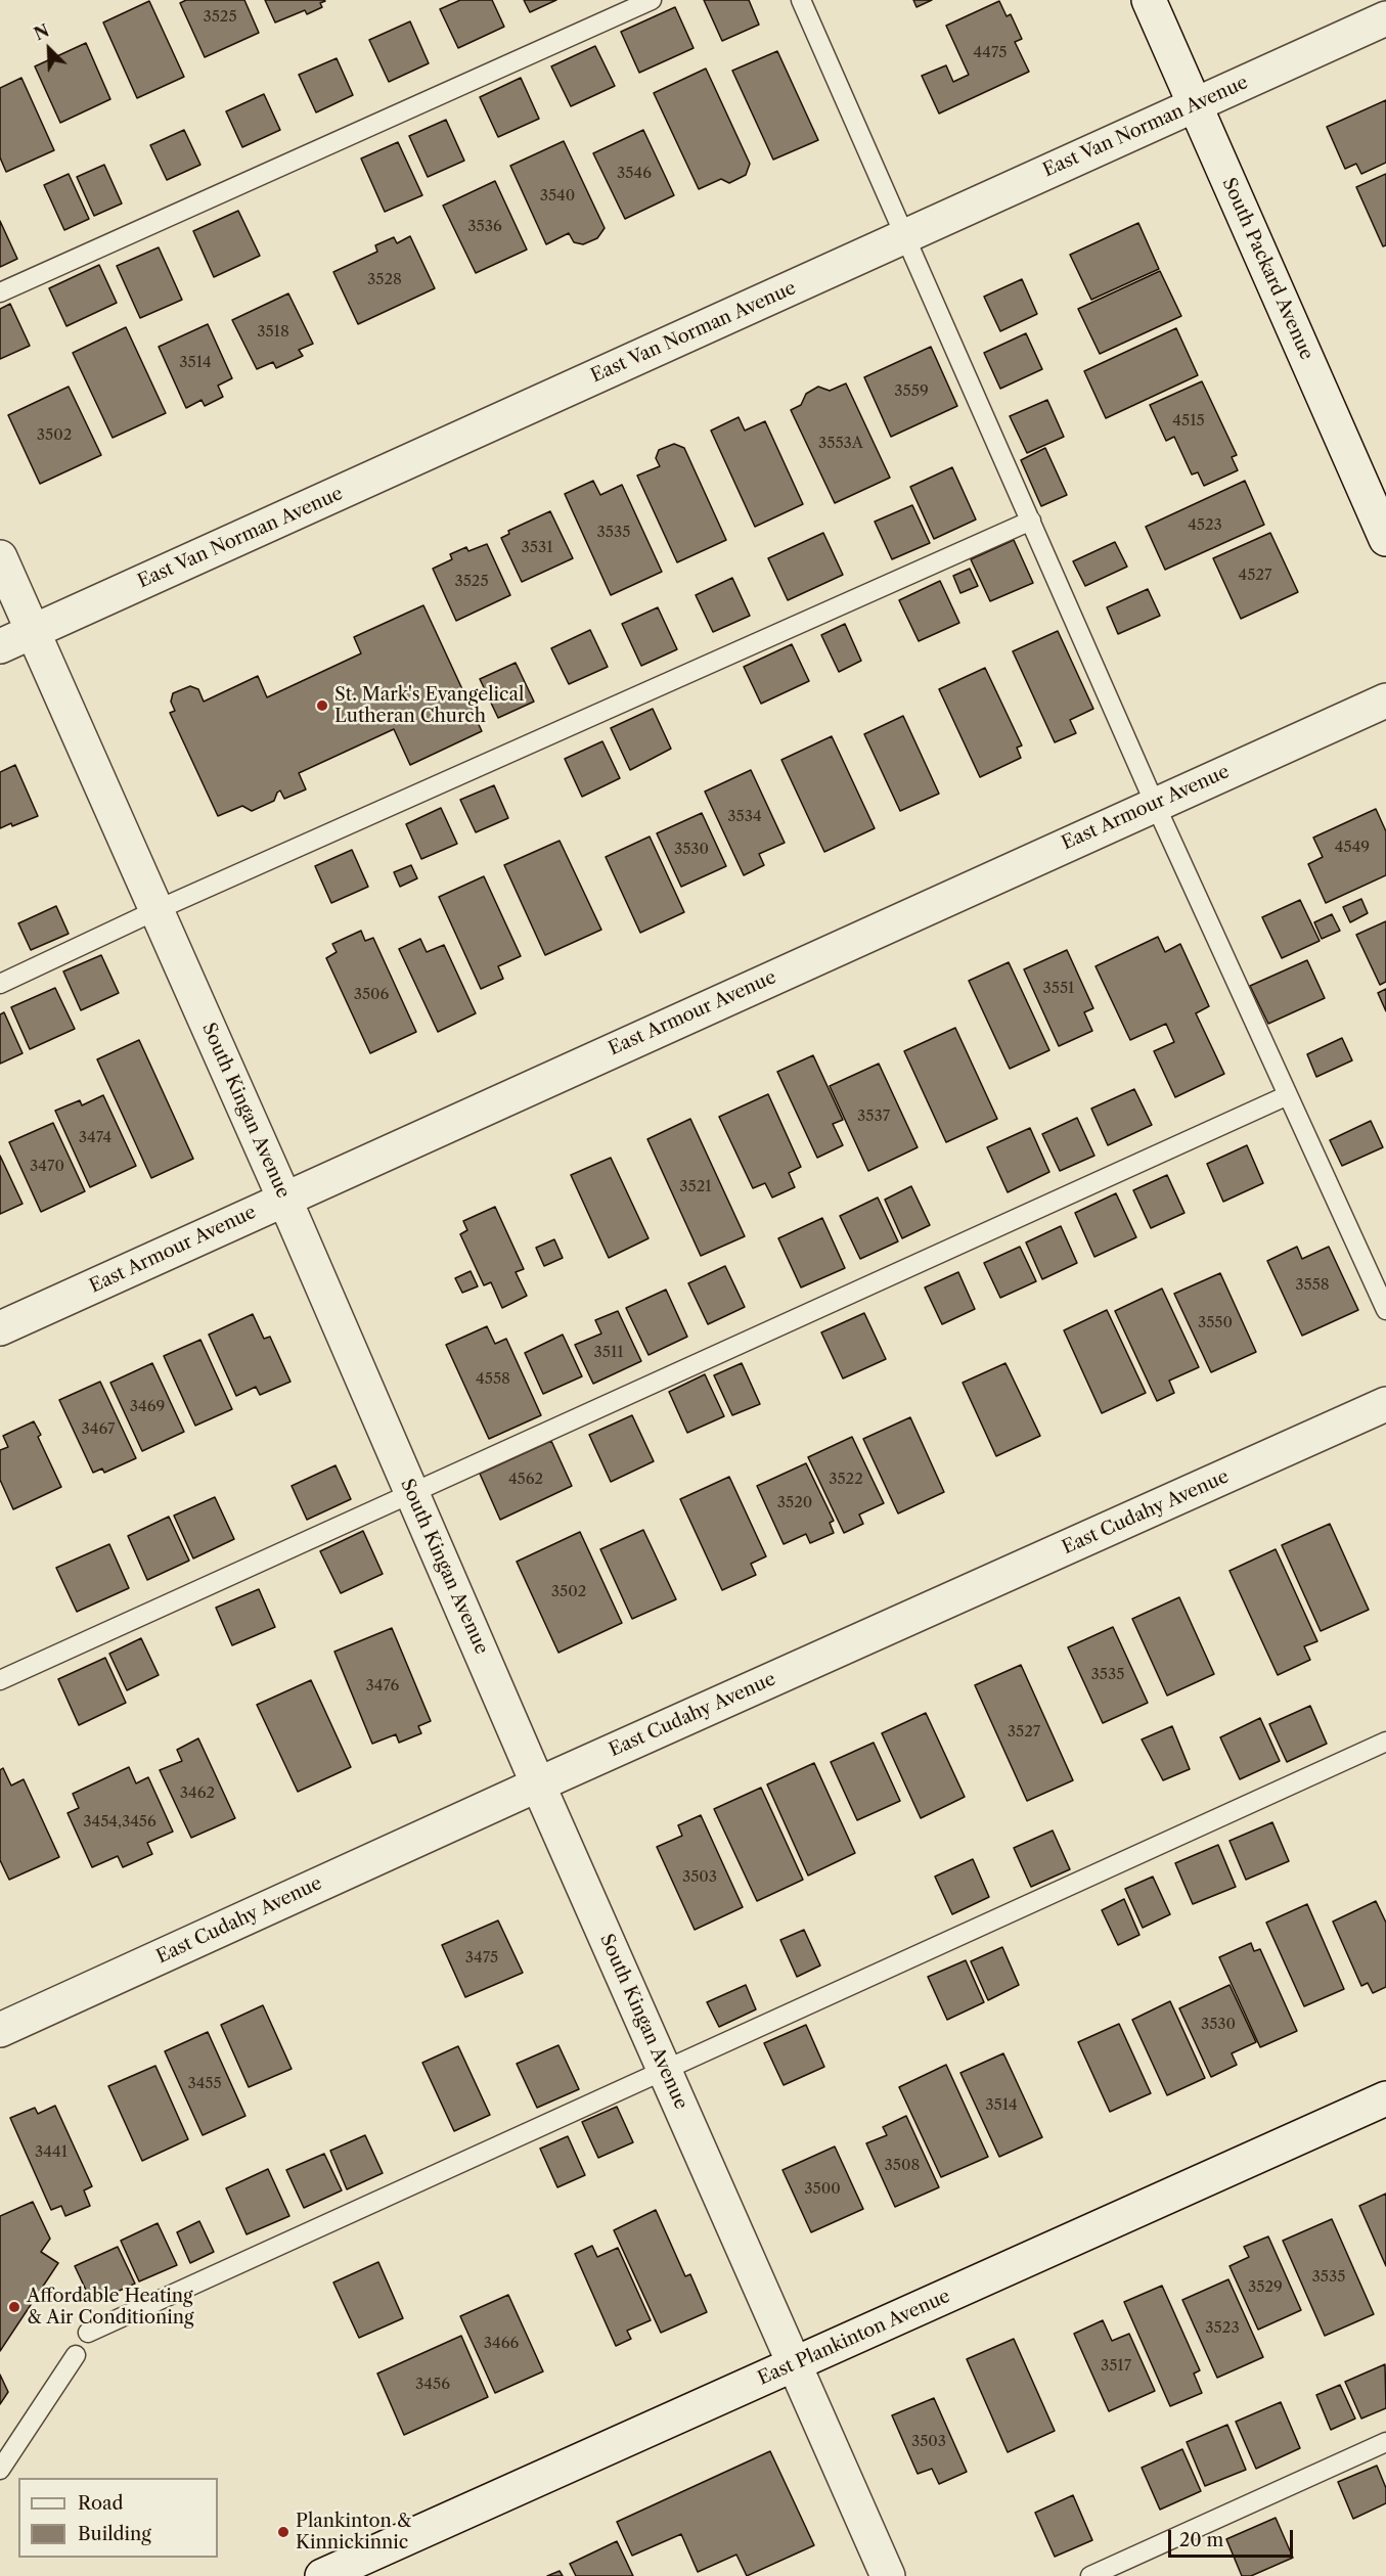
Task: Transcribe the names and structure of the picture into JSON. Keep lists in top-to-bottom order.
{
  "streets": {
    "street": [
      "East Van Norman Avenue",
      "South Packard Avenue",
      "East Armour Avenue",
      "South Kingan Avenue",
      "East Cudahy Avenue",
      "East Plankinton Avenue"
    ]
  },
  "crossings": [
    ["East Van Norman Avenue", "South Packard Avenue"],
    ["East Van Norman Avenue", "South Kingan Avenue"],
    ["East Armour Avenue", "South Kingan Avenue"],
    ["South Kingan Avenue", "East Cudahy Avenue"],
    ["South Kingan Avenue", "East Plankinton Avenue"]
  ],
  "places": ["St. Mark's Evangelical Lutheran Church", "Affordable Heating & Air Conditioning", "Plankinton & Kinnickinnic"],
  "house_numbers": [
    "3525",
    "4475",
    "3546",
    "3540",
    "3536",
    "3528",
    "3518",
    "3514",
    "3559",
    "4515",
    "3502",
    "3553A",
    "4523",
    "3535",
    "3531",
    "4527",
    "3525",
    "3534",
    "4549",
    "3530",
    "3551",
    "3506",
    "3537",
    "3474",
    "3470",
    "3521",
    "3558",
    "3550",
    "3511",
    "4558",
    "3469",
    "3467",
    "4562",
    "3522",
    "3520",
    "3502",
    "3535",
    "3476",
    "3527",
    "3462",
    "3454,3456",
    "3503",
    "3475",
    "3530",
    "3455",
    "3514",
    "3441",
    "3508",
    "3500",
    "3535",
    "3529",
    "3523",
    "3466",
    "3517",
    "3456",
    "3503"
  ],
  "legend": ["Road", "Building"],
  "scale_bar": "20 m",
  "north": "top left"
}
